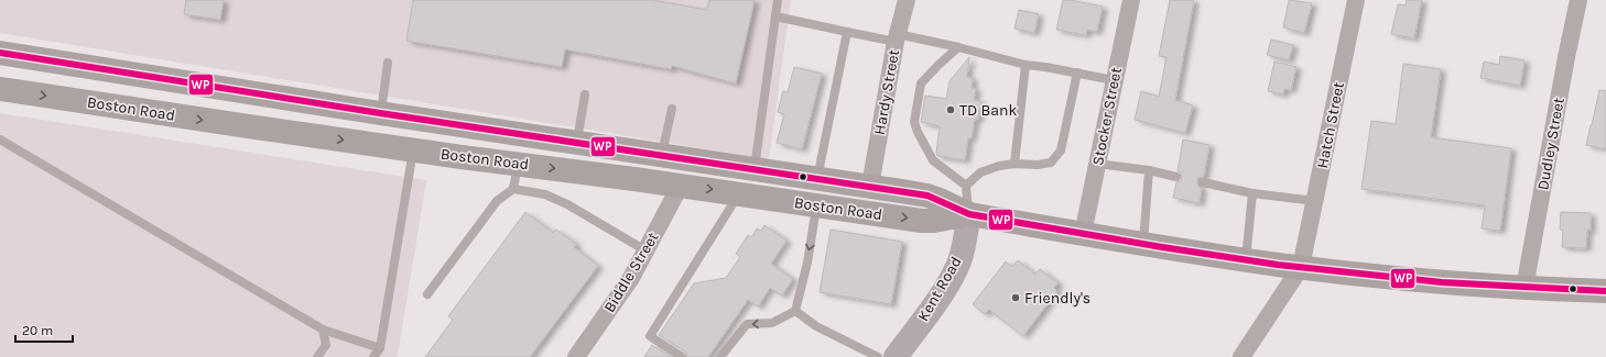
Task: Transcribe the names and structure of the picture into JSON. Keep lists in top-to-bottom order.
{
  "streets": {
    "main road": ["Boston Road"],
    "street": [
      "Hardy Street",
      "Stocker Street",
      "Hatch Street",
      "Dudley Street",
      "Biddle Street",
      "Kent Road"
    ]
  },
  "crossings": [
    ["Hardy Street", "Boston Road"],
    ["Boston Road", "Stocker Street"],
    ["Boston Road", "Hatch Street"],
    ["Boston Road", "Dudley Street"],
    ["Boston Road", "Biddle Street"],
    ["Boston Road", "Kent Road"]
  ],
  "places": ["TD Bank", "Friendly's"],
  "lines": ["transit line WP"],
  "scale_bar": "20 m"
}
